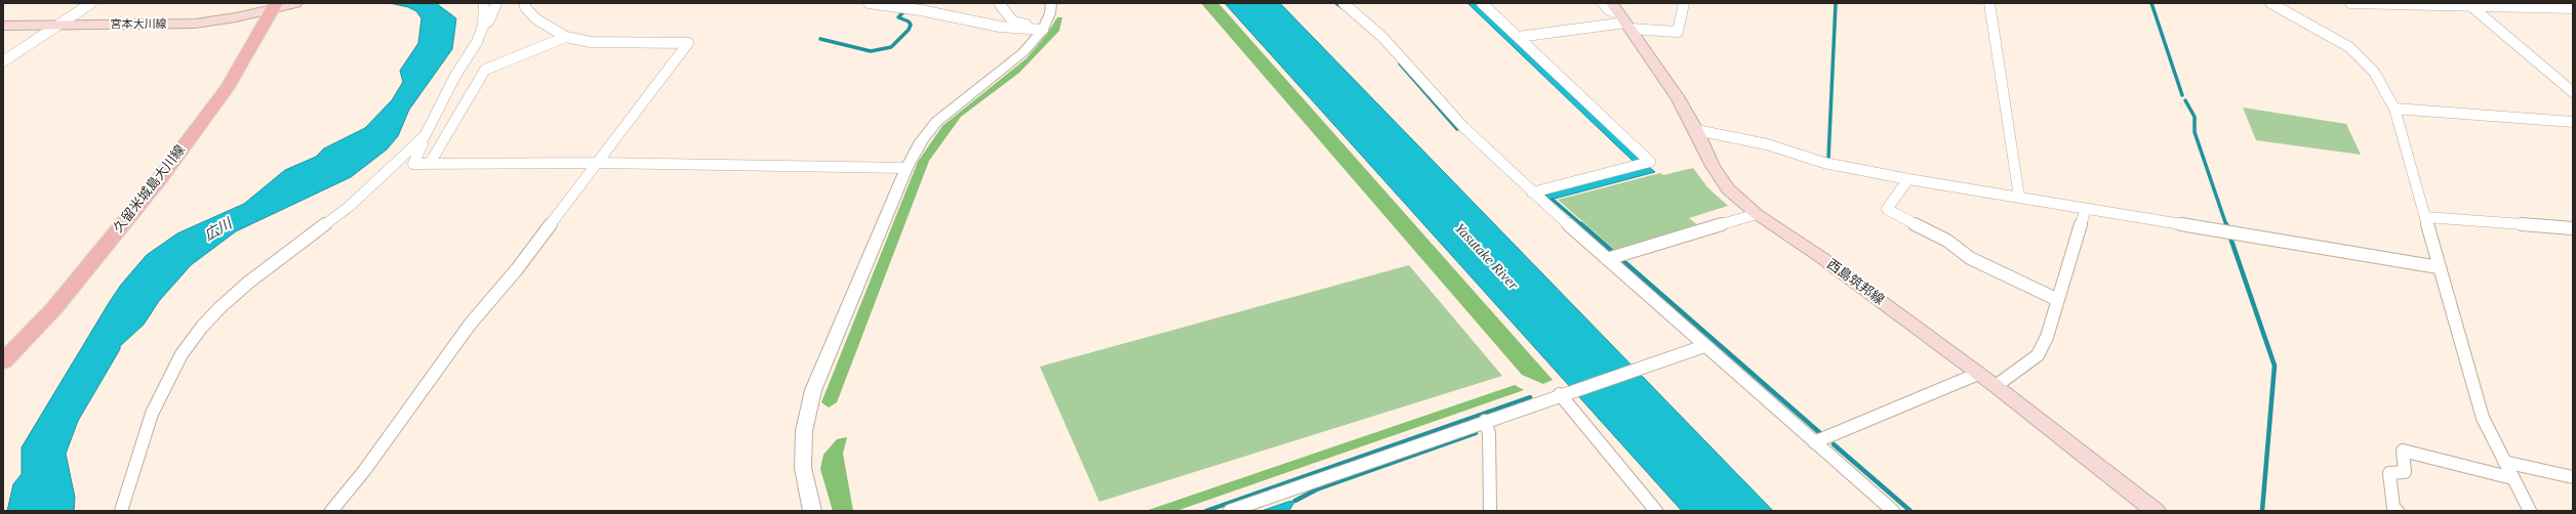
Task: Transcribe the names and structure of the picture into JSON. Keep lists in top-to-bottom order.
{
  "streets": {
    "main road": ["宮本大川線", "久留米城島大川線", "西島筑邦線"]
  },
  "crossings": [
    ["宮本大川線", "久留米城島大川線"]
  ],
  "water": ["広川", "Yasutake River"]
}
